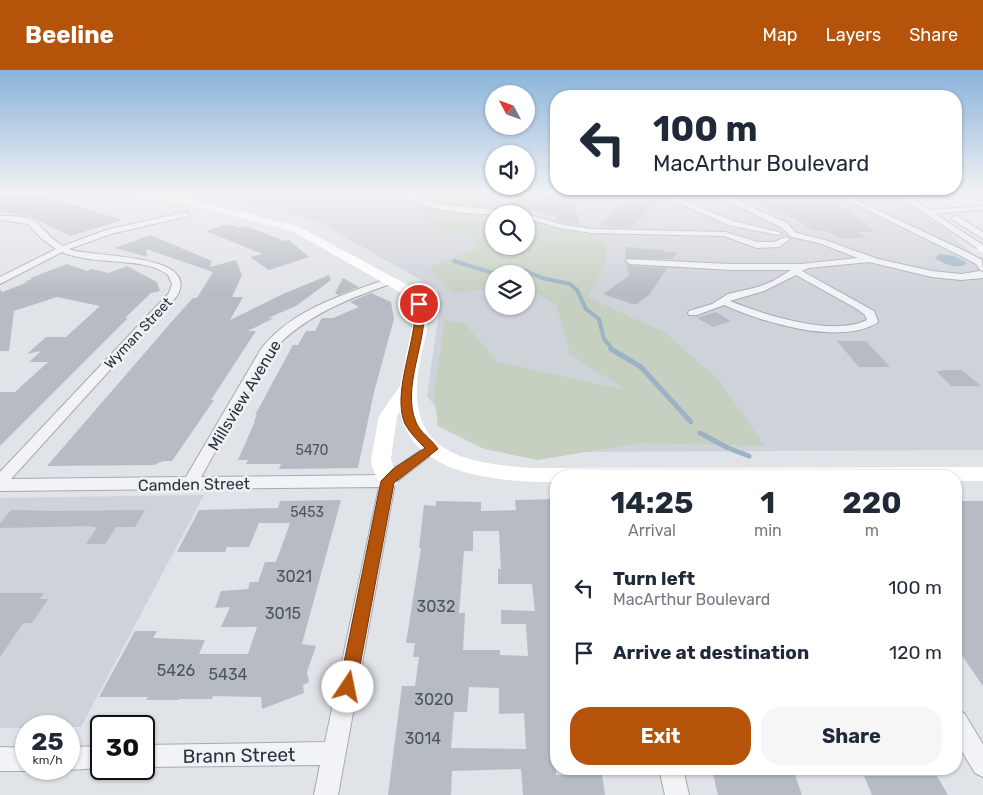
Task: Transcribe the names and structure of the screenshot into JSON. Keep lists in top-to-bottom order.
{
  "streets": {
    "street": [
      "Wyman Street",
      "Millsview Avenue",
      "Camden Street",
      "Brann Street"
    ]
  },
  "crossings": [
    ["Wyman Street", "Camden Street"],
    ["Millsview Avenue", "Camden Street"]
  ],
  "house_numbers": [
    "5470",
    "5453",
    "3021",
    "3032",
    "3015",
    "5426",
    "5434",
    "3020",
    "3014"
  ],
  "north": "top left",
  "page": {
    "header": "Beeline",
    "nav": ["Map", "Layers", "Share"],
    "turn": ["100 m", "MacArthur Boulevard"],
    "eta": [
      "14:25",
      "Arrival",
      "1",
      "min",
      "220",
      "m"
    ],
    "list": [
      {
        "name": "Turn left",
        "note": "MacArthur Boulevard",
        "value": "100 m"
      },
      {
        "name": "Arrive at destination",
        "value": "120 m"
      }
    ],
    "buttons": ["Exit", "Share"],
    "speed": "25 km/h",
    "limit": "30"
  }
}
